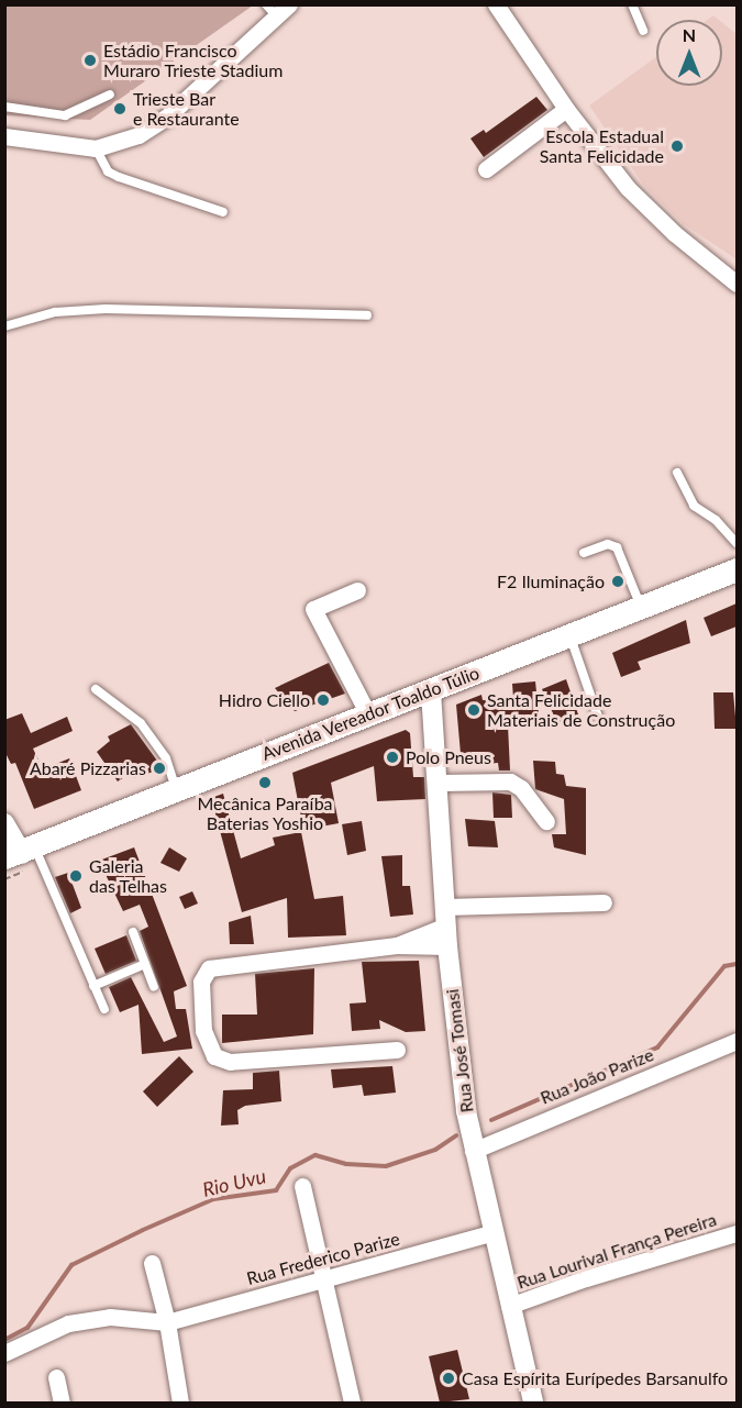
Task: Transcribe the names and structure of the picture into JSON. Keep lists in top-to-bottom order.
{
  "streets": {
    "main road": ["Avenida Vereador Toaldo Túlio"],
    "street": [
      "Rua José Tomasi",
      "Rua João Parize",
      "Rua Lourival França Pereira",
      "Rua Frederico Parize"
    ]
  },
  "crossings": [
    ["Avenida Vereador Toaldo Túlio", "Rua José Tomasi"],
    ["Rua José Tomasi", "Rua João Parize"],
    ["Rua José Tomasi", "Rua Lourival França Pereira"],
    ["Rua José Tomasi", "Rua Frederico Parize"]
  ],
  "water": ["Rio Uvu"],
  "places": [
    "Estádio Francisco Muraro Trieste Stadium",
    "Trieste Bar e Restaurante",
    "Escola Estadual Santa Felicidade",
    "F2 Iluminação",
    "Hidro Ciello",
    "Santa Felicidade Materiais de Construção",
    "Polo Pneus",
    "Abaré Pizzarias",
    "Mecânica Paraíba Baterias Yoshio",
    "Galeria das Telhas",
    "Casa Espírita Eurípedes Barsanulfo"
  ],
  "north": "top"
}
